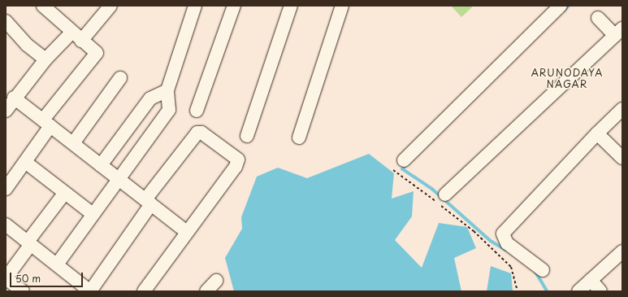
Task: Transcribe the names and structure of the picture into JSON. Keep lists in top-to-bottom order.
{
  "districts": ["ARUNODAYA NAGAR"],
  "scale_bar": "50 m"
}
